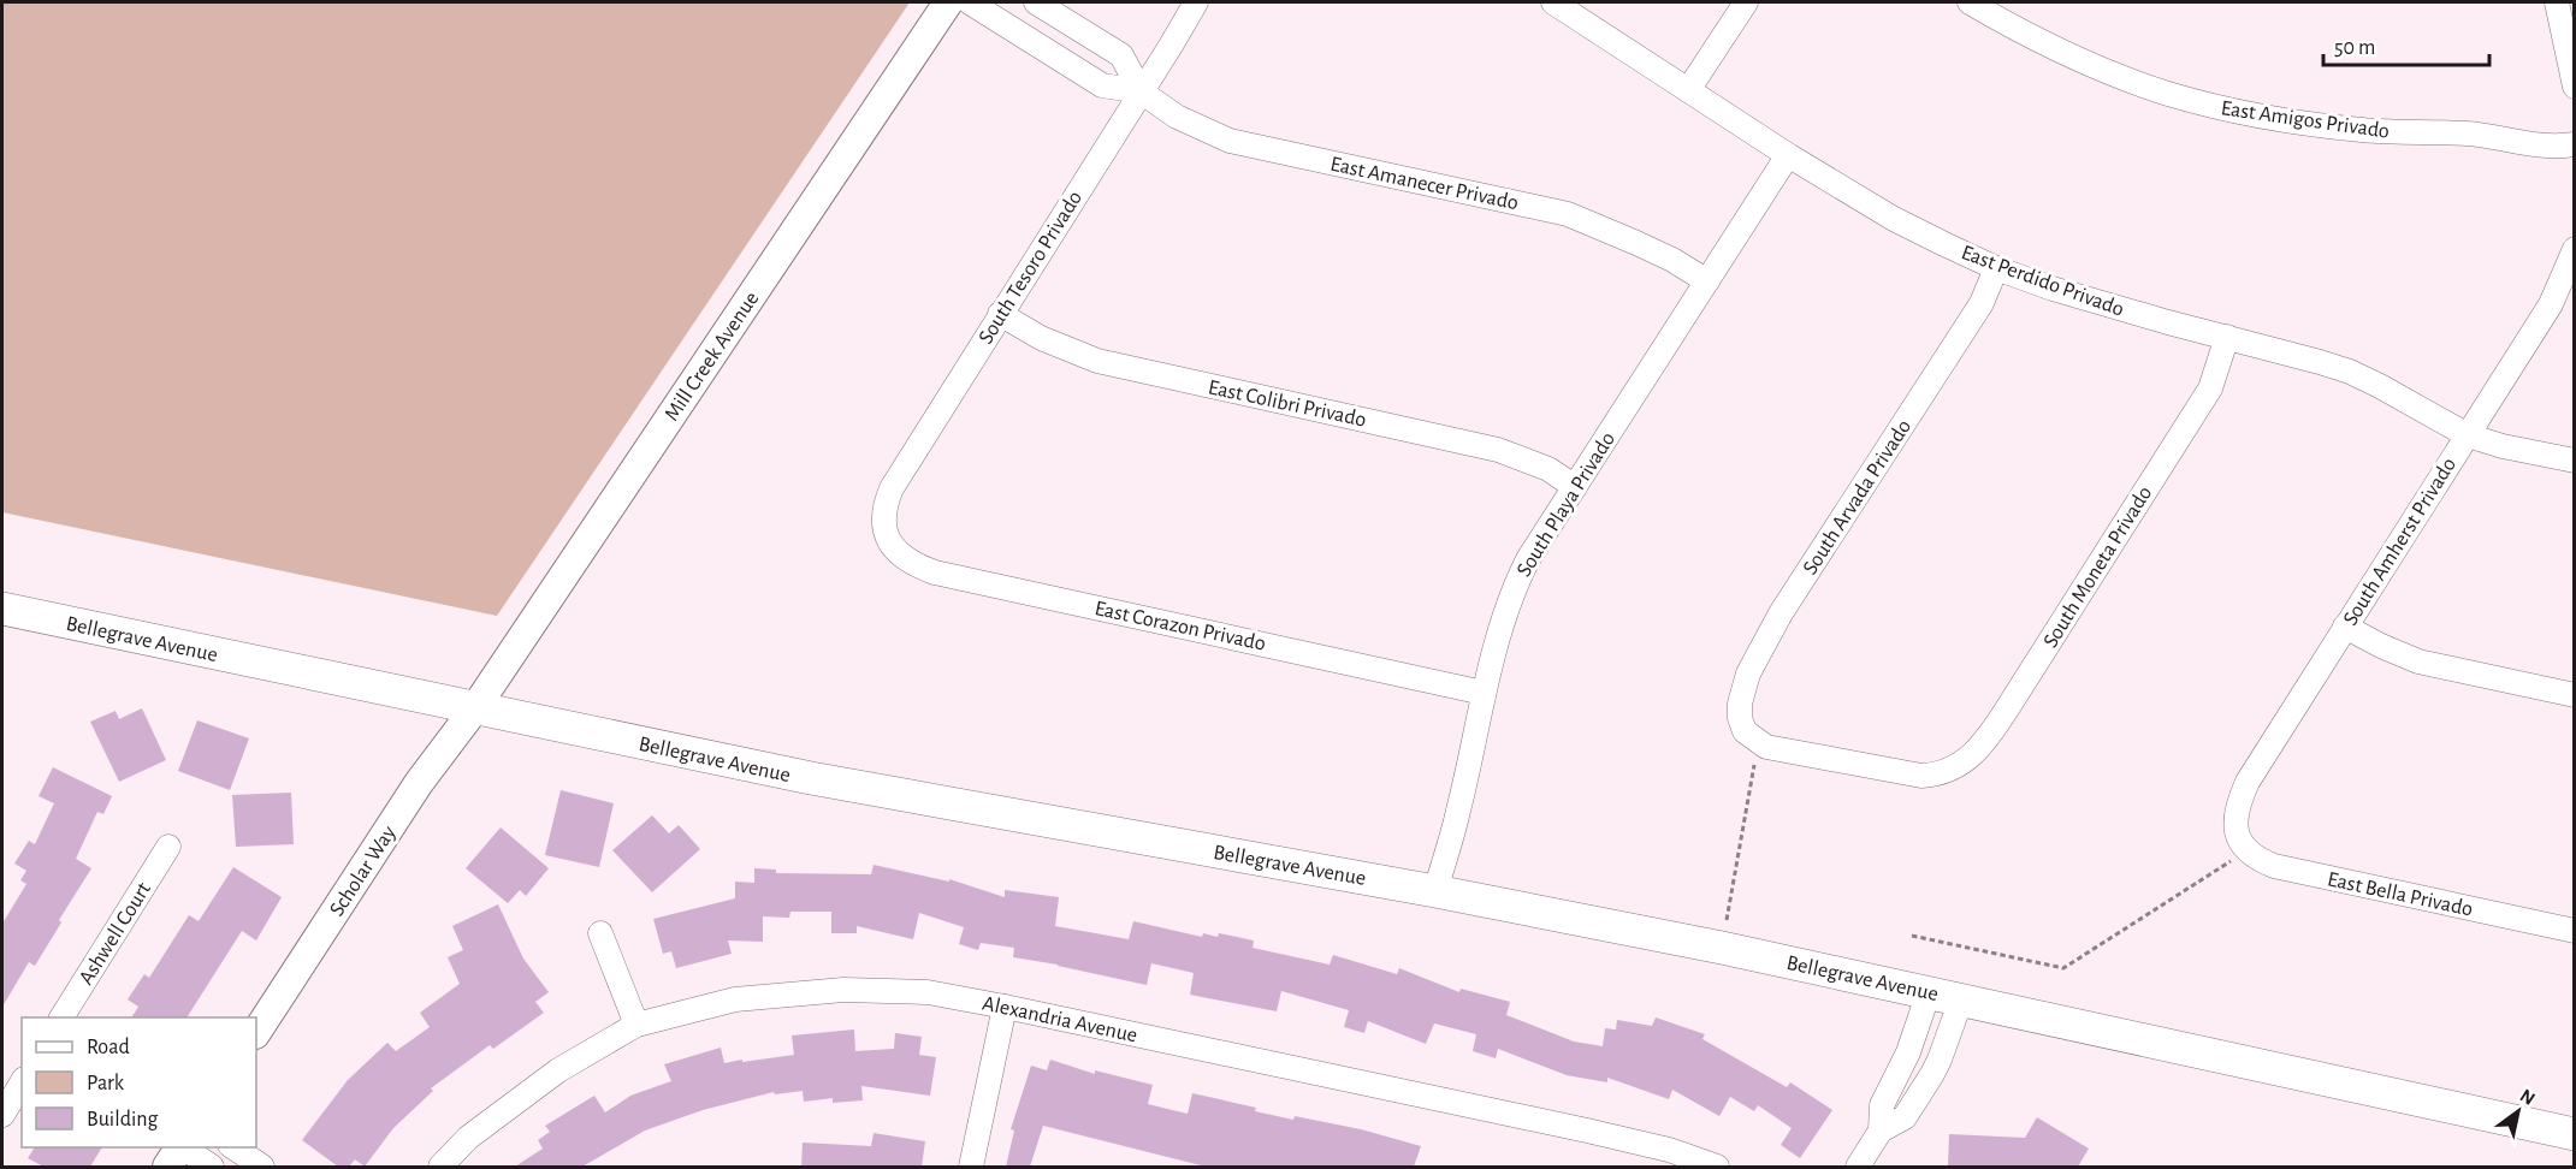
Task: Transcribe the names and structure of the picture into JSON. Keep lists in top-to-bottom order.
{
  "streets": {
    "main road": ["Bellegrave Avenue"],
    "street": [
      "East Amigos Privado",
      "East Amanecer Privado",
      "South Tesoro Privado",
      "East Perdido Privado",
      "Mill Creek Avenue",
      "East Colibri Privado",
      "South Arvada Privado",
      "South Playa Privado",
      "South Amherst Privado",
      "South Moneta Privado",
      "East Corazon Privado",
      "Scholar Way",
      "East Bella Privado",
      "Ashwell Court",
      "Alexandria Avenue"
    ]
  },
  "crossings": [
    ["East Amanecer Privado", "South Tesoro Privado"],
    ["East Amanecer Privado", "South Playa Privado"],
    ["South Tesoro Privado", "East Colibri Privado"],
    ["South Tesoro Privado", "East Corazon Privado"],
    ["East Perdido Privado", "South Arvada Privado"],
    ["East Perdido Privado", "South Playa Privado"],
    ["East Perdido Privado", "South Amherst Privado"],
    ["East Perdido Privado", "South Moneta Privado"],
    ["Mill Creek Avenue", "Bellegrave Avenue"],
    ["Mill Creek Avenue", "Scholar Way"],
    ["East Colibri Privado", "South Playa Privado"],
    ["South Arvada Privado", "South Moneta Privado"],
    ["South Playa Privado", "East Corazon Privado"],
    ["South Playa Privado", "Bellegrave Avenue"],
    ["South Amherst Privado", "East Bella Privado"],
    ["Bellegrave Avenue", "Scholar Way"]
  ],
  "legend": ["Road", "Park", "Building"],
  "scale_bar": "50 m",
  "north": "top right"
}
